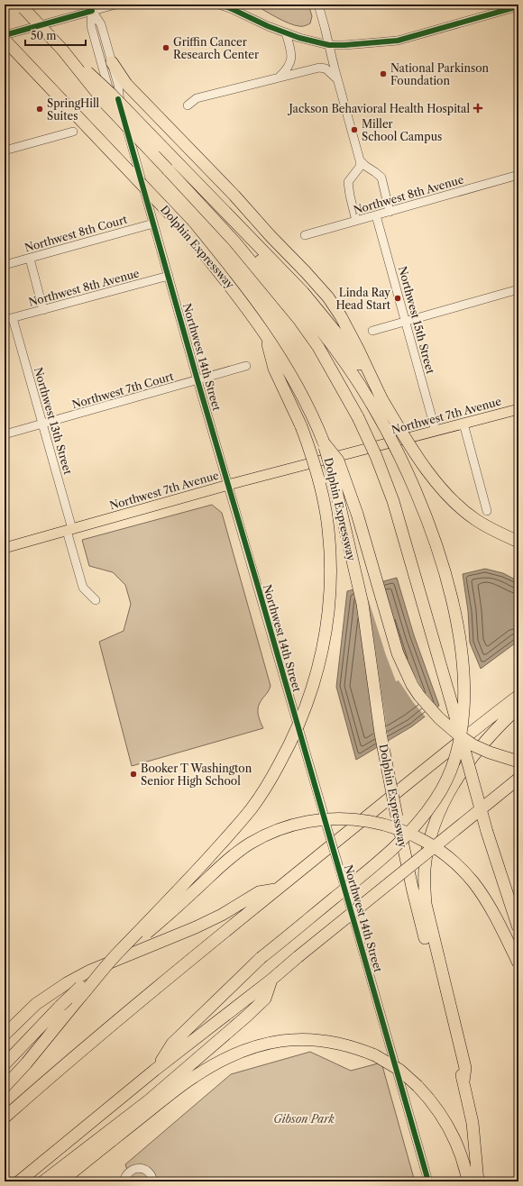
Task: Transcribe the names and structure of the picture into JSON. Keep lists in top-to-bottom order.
{
  "streets": {
    "highway": ["Dolphin Expressway"],
    "main road": ["Northwest 7th Avenue"],
    "street": [
      "Northwest 8th Avenue",
      "Northwest 8th Court",
      "Northwest 15th Street",
      "Northwest 14th Street",
      "Northwest 7th Court",
      "Northwest 13th Street"
    ]
  },
  "crossings": [
    ["Northwest 8th Avenue", "Northwest 15th Street"],
    ["Northwest 8th Avenue", "Northwest 14th Street"],
    ["Northwest 8th Avenue", "Northwest 13th Street"],
    ["Northwest 8th Court", "Northwest 14th Street"],
    ["Northwest 15th Street", "Northwest 7th Avenue"],
    ["Northwest 14th Street", "Northwest 7th Court"],
    ["Northwest 14th Street", "Northwest 7th Avenue"],
    ["Northwest 7th Court", "Northwest 13th Street"],
    ["Northwest 7th Avenue", "Northwest 13th Street"]
  ],
  "parks": ["Gibson Park"],
  "places": {
    "other": [
      "Griffin Cancer Research Center",
      "National Parkinson Foundation",
      "SpringHill Suites",
      "Miller School Campus",
      "Linda Ray Head Start",
      "Booker T Washington Senior High School"
    ],
    "health": ["Jackson Behavioral Health Hospital"]
  },
  "scale_bar": "50 m"
}
